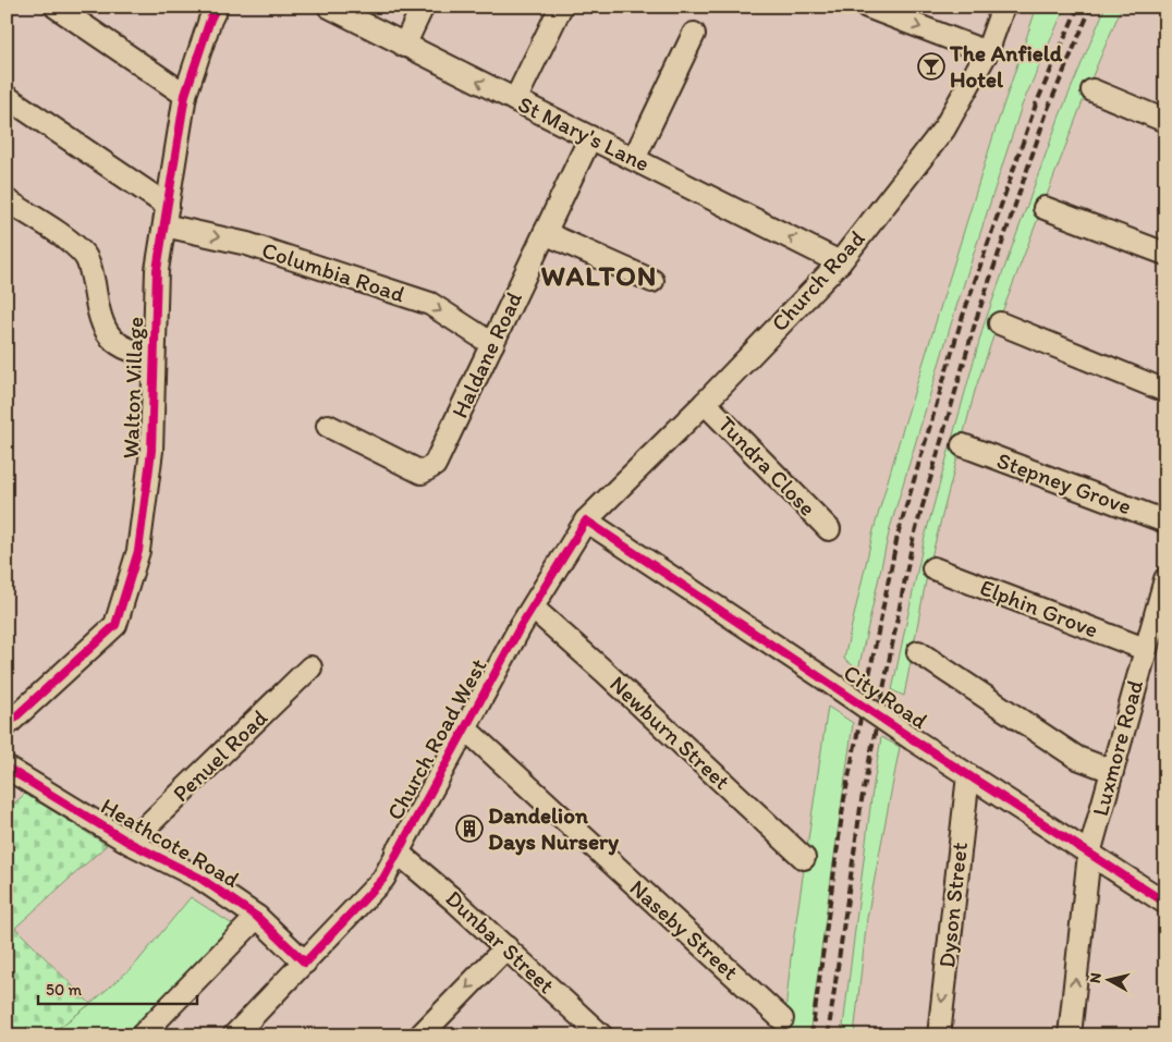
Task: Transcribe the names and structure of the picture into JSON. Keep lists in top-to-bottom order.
{
  "streets": {
    "street": [
      "St Mary's Lane",
      "Columbia Road",
      "Church Road",
      "Haldane Road",
      "Walton Village",
      "Tundra Close",
      "Stepney Grove",
      "Elphin Grove",
      "City Road",
      "Newburn Street",
      "Church Road West",
      "Luxmore Road",
      "Penuel Road",
      "Heathcote Road",
      "Dyson Street",
      "Naseby Street",
      "Dunbar Street"
    ]
  },
  "crossings": [
    ["St Mary's Lane", "Church Road"],
    ["St Mary's Lane", "Haldane Road"],
    ["Columbia Road", "Haldane Road"],
    ["Columbia Road", "Walton Village"],
    ["Church Road", "Tundra Close"],
    ["Church Road", "City Road"],
    ["Church Road", "Church Road West"],
    ["Elphin Grove", "Luxmore Road"],
    ["City Road", "Church Road West"],
    ["City Road", "Luxmore Road"],
    ["City Road", "Dyson Street"],
    ["Newburn Street", "Church Road West"],
    ["Church Road West", "Heathcote Road"],
    ["Church Road West", "Naseby Street"],
    ["Church Road West", "Dunbar Street"],
    ["Penuel Road", "Heathcote Road"]
  ],
  "one_way": [
    "St Mary's Lane",
    "Columbia Road",
    "Luxmore Road",
    "Dyson Street"
  ],
  "districts": ["WALTON"],
  "places": {
    "bar": ["The Anfield Hotel"],
    "building": ["Dandelion Days Nursery"]
  },
  "scale_bar": "50 m",
  "north": "left"
}
